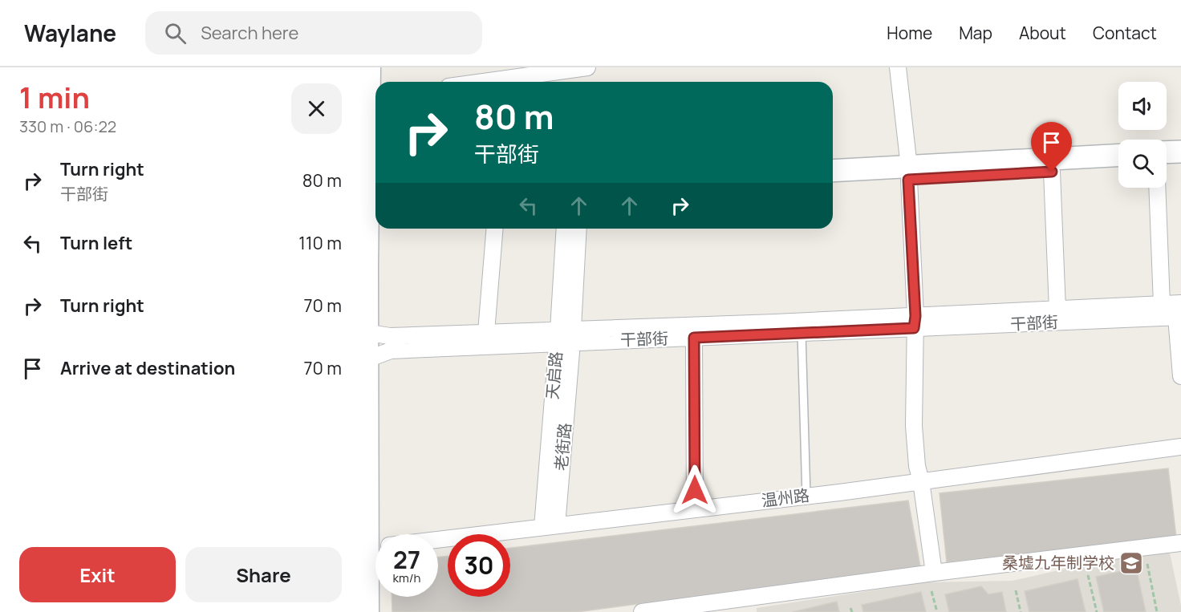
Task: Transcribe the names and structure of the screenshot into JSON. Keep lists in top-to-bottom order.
{
  "streets": {
    "street": ["干部街", "天启路", "温州路"]
  },
  "crossings": [
    ["干部街", "天启路"],
    ["天启路", "温州路"]
  ],
  "places": {
    "school or university": ["桑墟九年制学校"]
  },
  "page": {
    "header": "Waylane",
    "search": "Search here",
    "nav": [
      "Home",
      "Map",
      "About",
      "Contact"
    ],
    "heading": ["1 min", "330 m · 06:22"],
    "turn": ["80 m", "干部街"],
    "list": [
      {
        "name": "Turn right",
        "note": "干部街",
        "value": "80 m"
      },
      {
        "name": "Turn left",
        "value": "110 m"
      },
      {
        "name": "Turn right",
        "value": "70 m"
      },
      {
        "name": "Arrive at destination",
        "value": "70 m"
      }
    ],
    "speed": "27 km/h",
    "limit": "30",
    "buttons": ["Exit", "Share"]
  }
}
